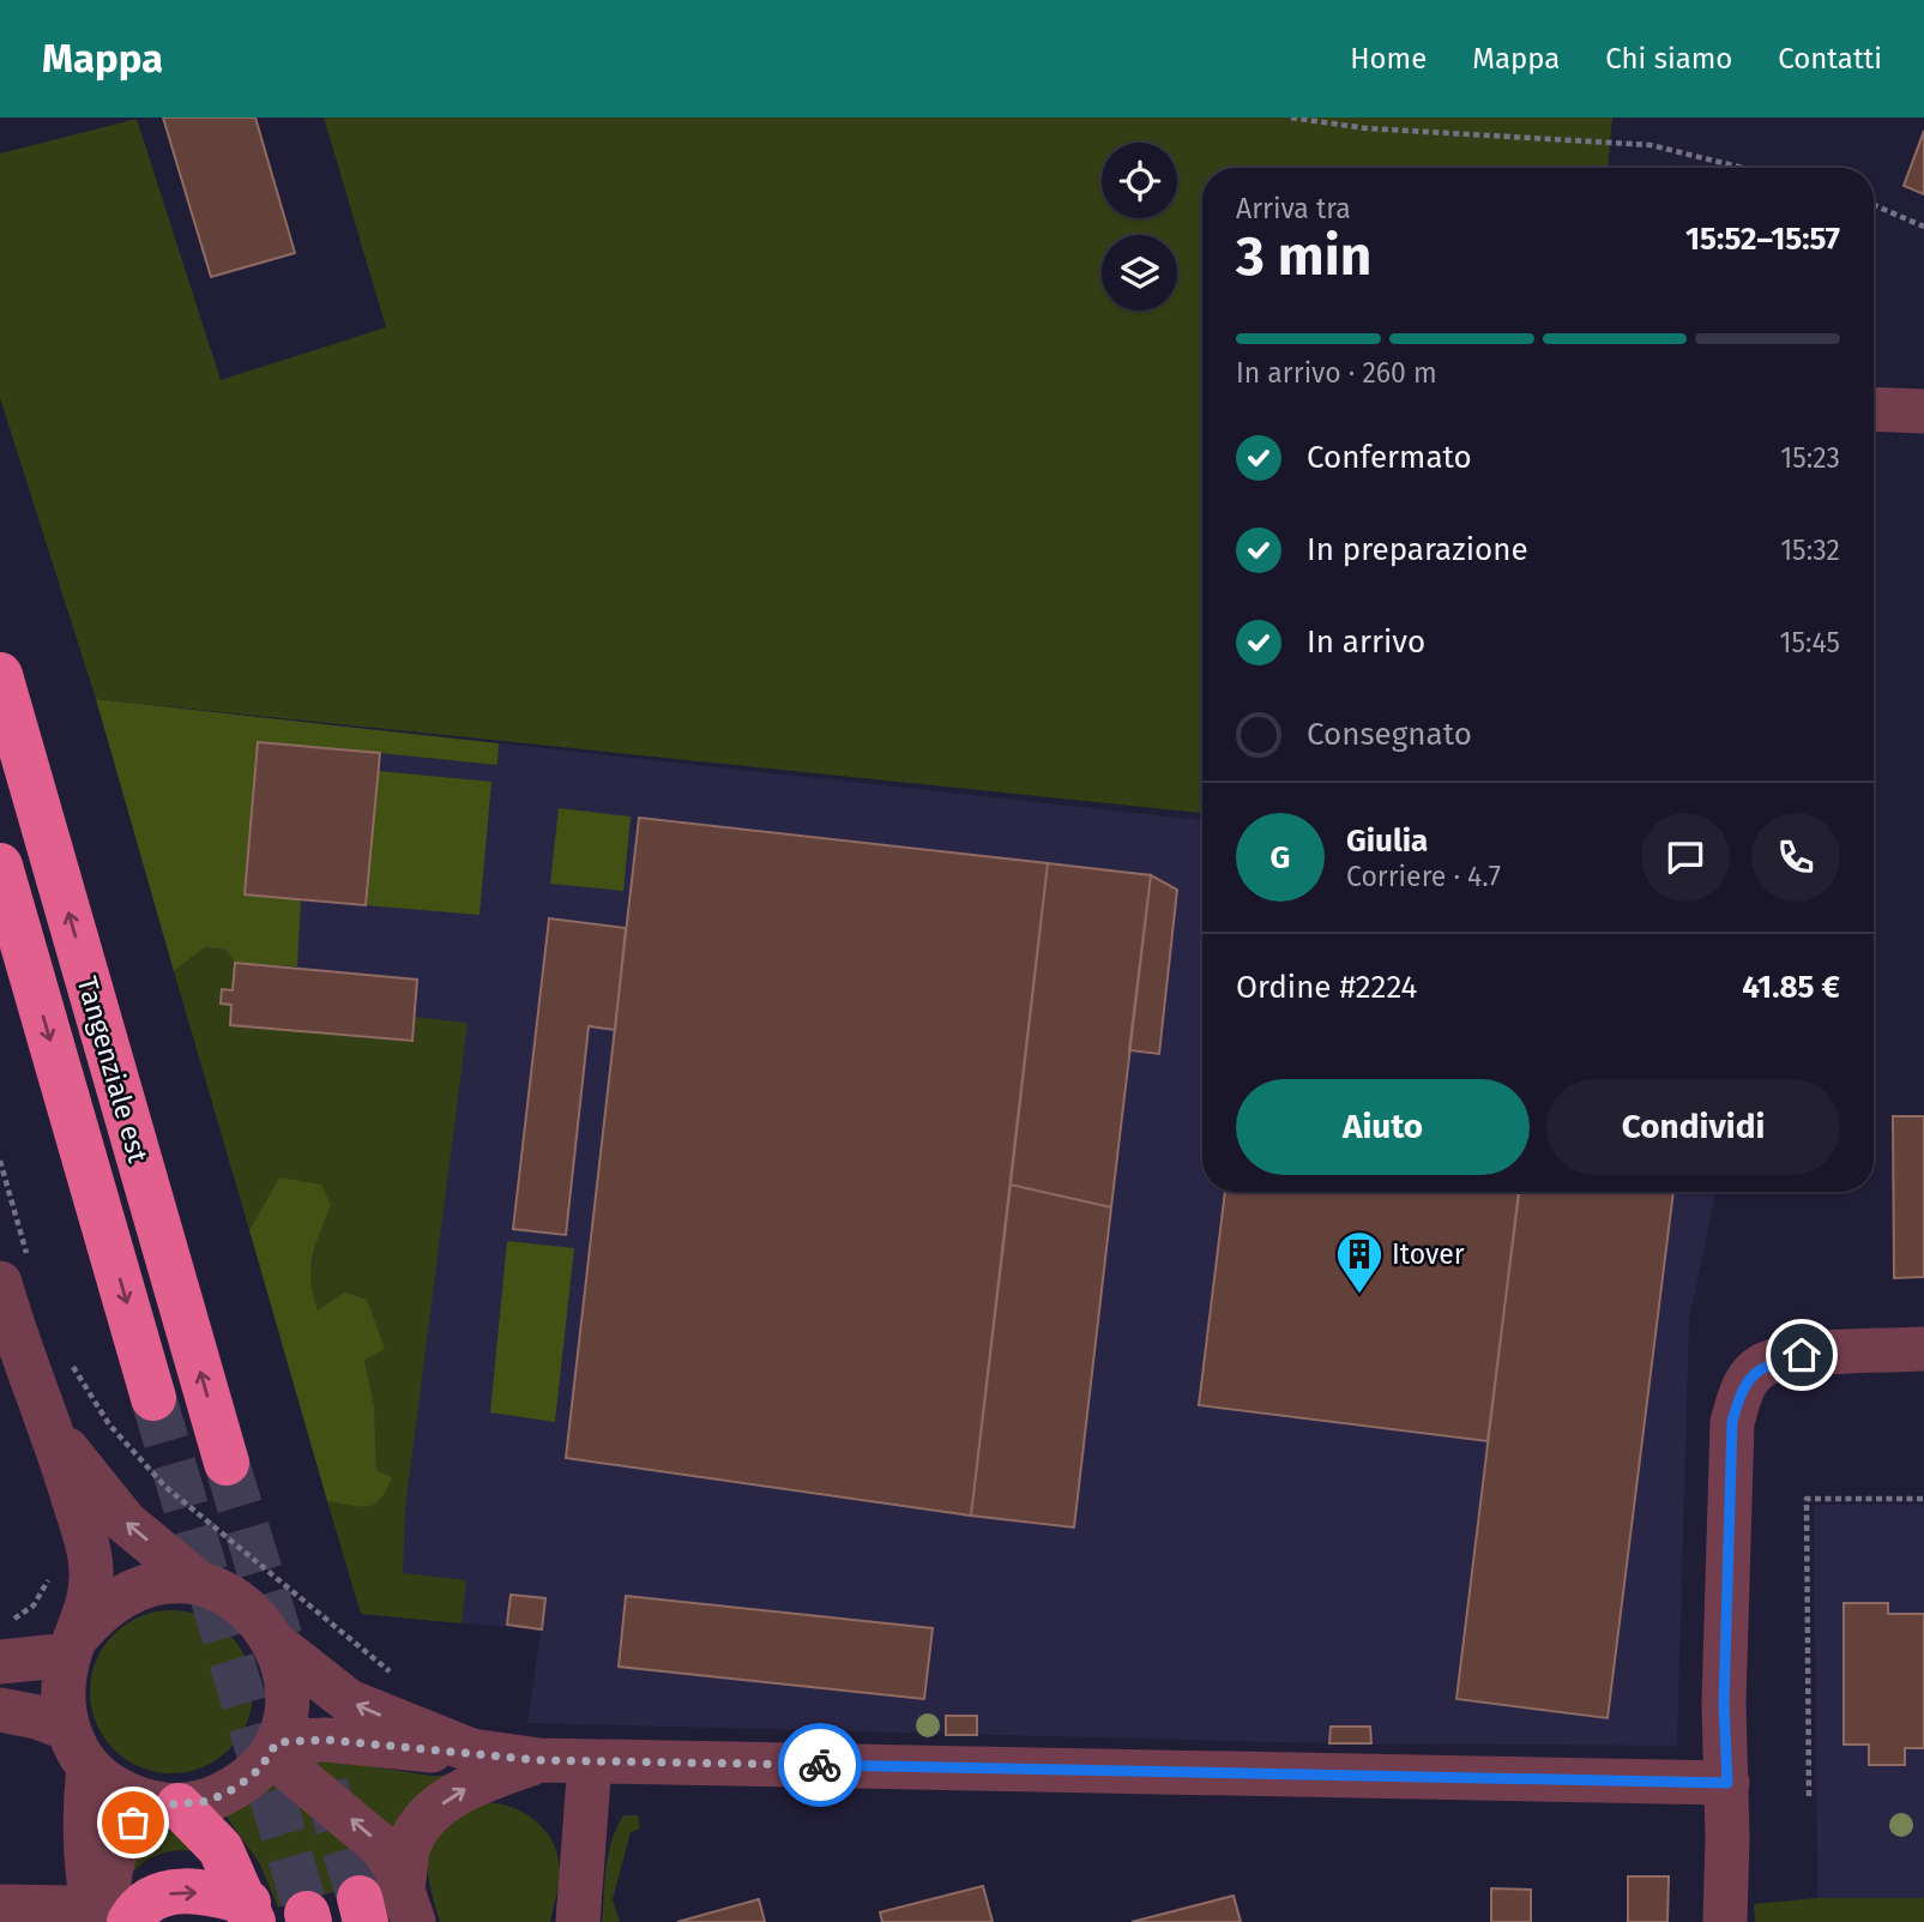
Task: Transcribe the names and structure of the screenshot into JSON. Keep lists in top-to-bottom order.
{
  "streets": {
    "highway": ["Tangenziale est"]
  },
  "places": {
    "building": ["Itover"]
  },
  "page": {
    "header": "Mappa",
    "nav": [
      "Home",
      "Mappa",
      "Chi siamo",
      "Contatti"
    ],
    "heading": ["3 min", "Arriva tra", "15:52–15:57"],
    "panel": [
      "Giulia",
      "Corriere · 4.7",
      "Ordine #2224",
      "41.85 €"
    ],
    "bar": "In arrivo · 260 m",
    "list": [
      ["Confermato", "15:23"],
      ["In preparazione", "15:32"],
      ["In arrivo", "15:45"],
      "Consegnato"
    ],
    "round": "G",
    "buttons": ["Aiuto", "Condividi"]
  }
}
